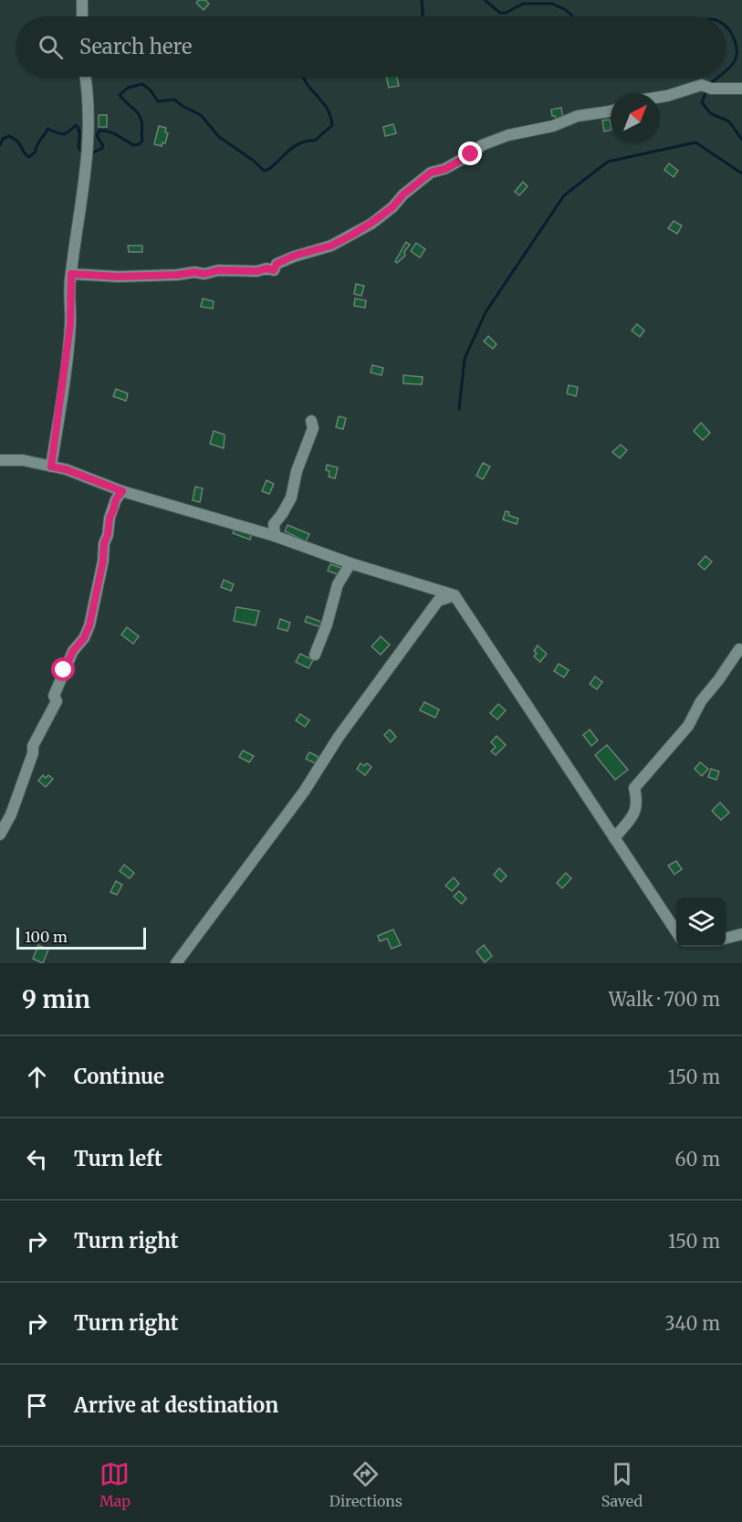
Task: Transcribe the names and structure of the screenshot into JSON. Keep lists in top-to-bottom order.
{
  "scale_bar": "100 m",
  "north": "top right",
  "page": {
    "search": "Search here",
    "scale": "100 m",
    "heading": ["9 min", "Walk · 700 m"],
    "list": [
      ["Continue", "150 m"],
      ["Turn left", "60 m"],
      ["Turn right", "150 m"],
      ["Turn right", "340 m"],
      "Arrive at destination"
    ],
    "nav": ["Map", "Directions", "Saved"]
  }
}
